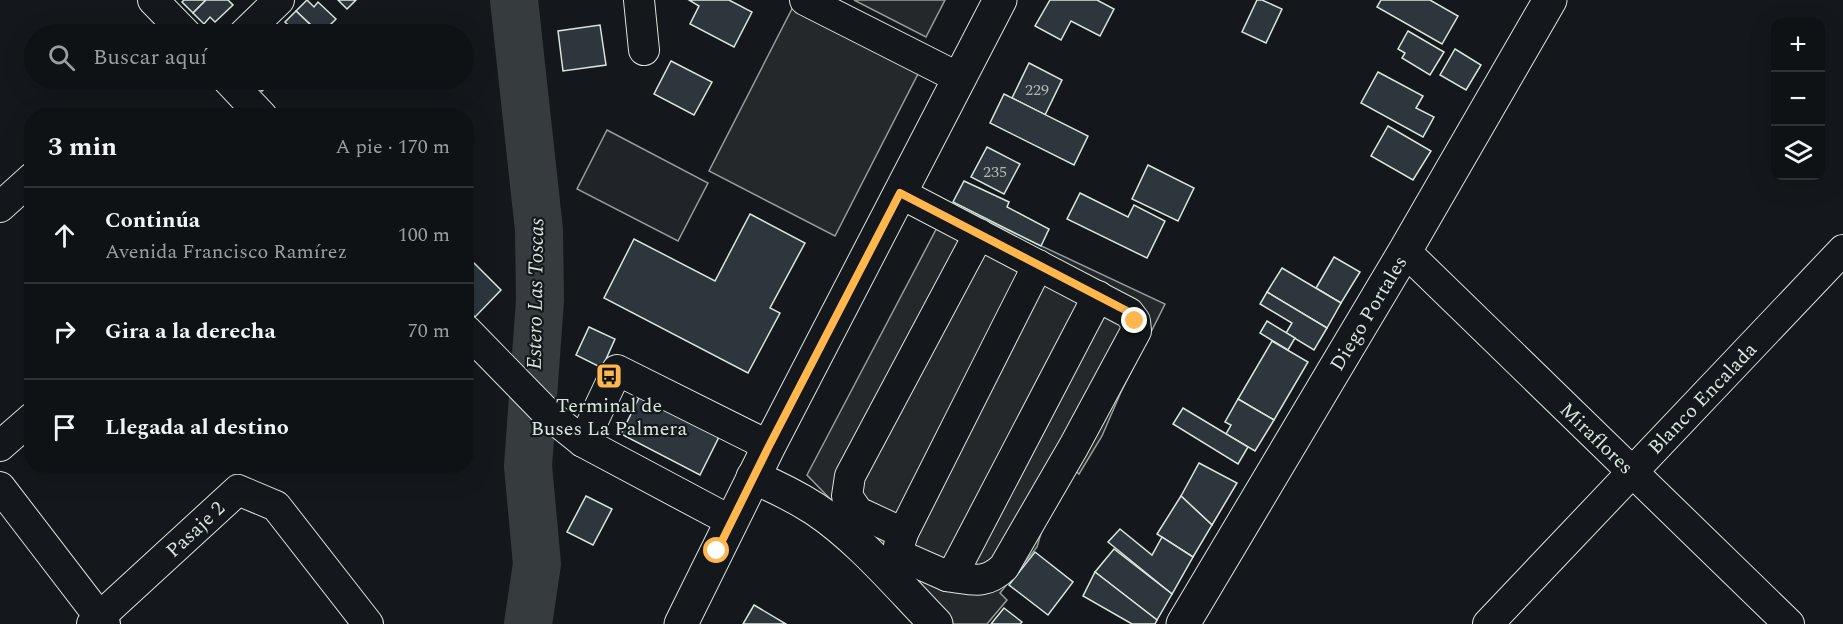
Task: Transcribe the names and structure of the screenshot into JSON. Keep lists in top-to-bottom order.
{
  "streets": {
    "main road": ["Diego Portales"],
    "street": ["Blanco Encalada", "Miraflores", "Pasaje 2"]
  },
  "crossings": [
    ["Diego Portales", "Miraflores"],
    ["Blanco Encalada", "Miraflores"]
  ],
  "water": ["Estero Las Toscas"],
  "places": {
    "bus stop": ["Terminal de Buses La Palmera"]
  },
  "house_numbers": ["229", "235"],
  "page": {
    "map_buttons": ["+", "−"],
    "search": "Buscar aquí",
    "heading": ["3 min", "A pie · 170 m"],
    "list": [
      ["Continúa", "Avenida Francisco Ramírez", "100 m"],
      ["Gira a la derecha", "70 m"],
      "Llegada al destino"
    ]
  }
}
